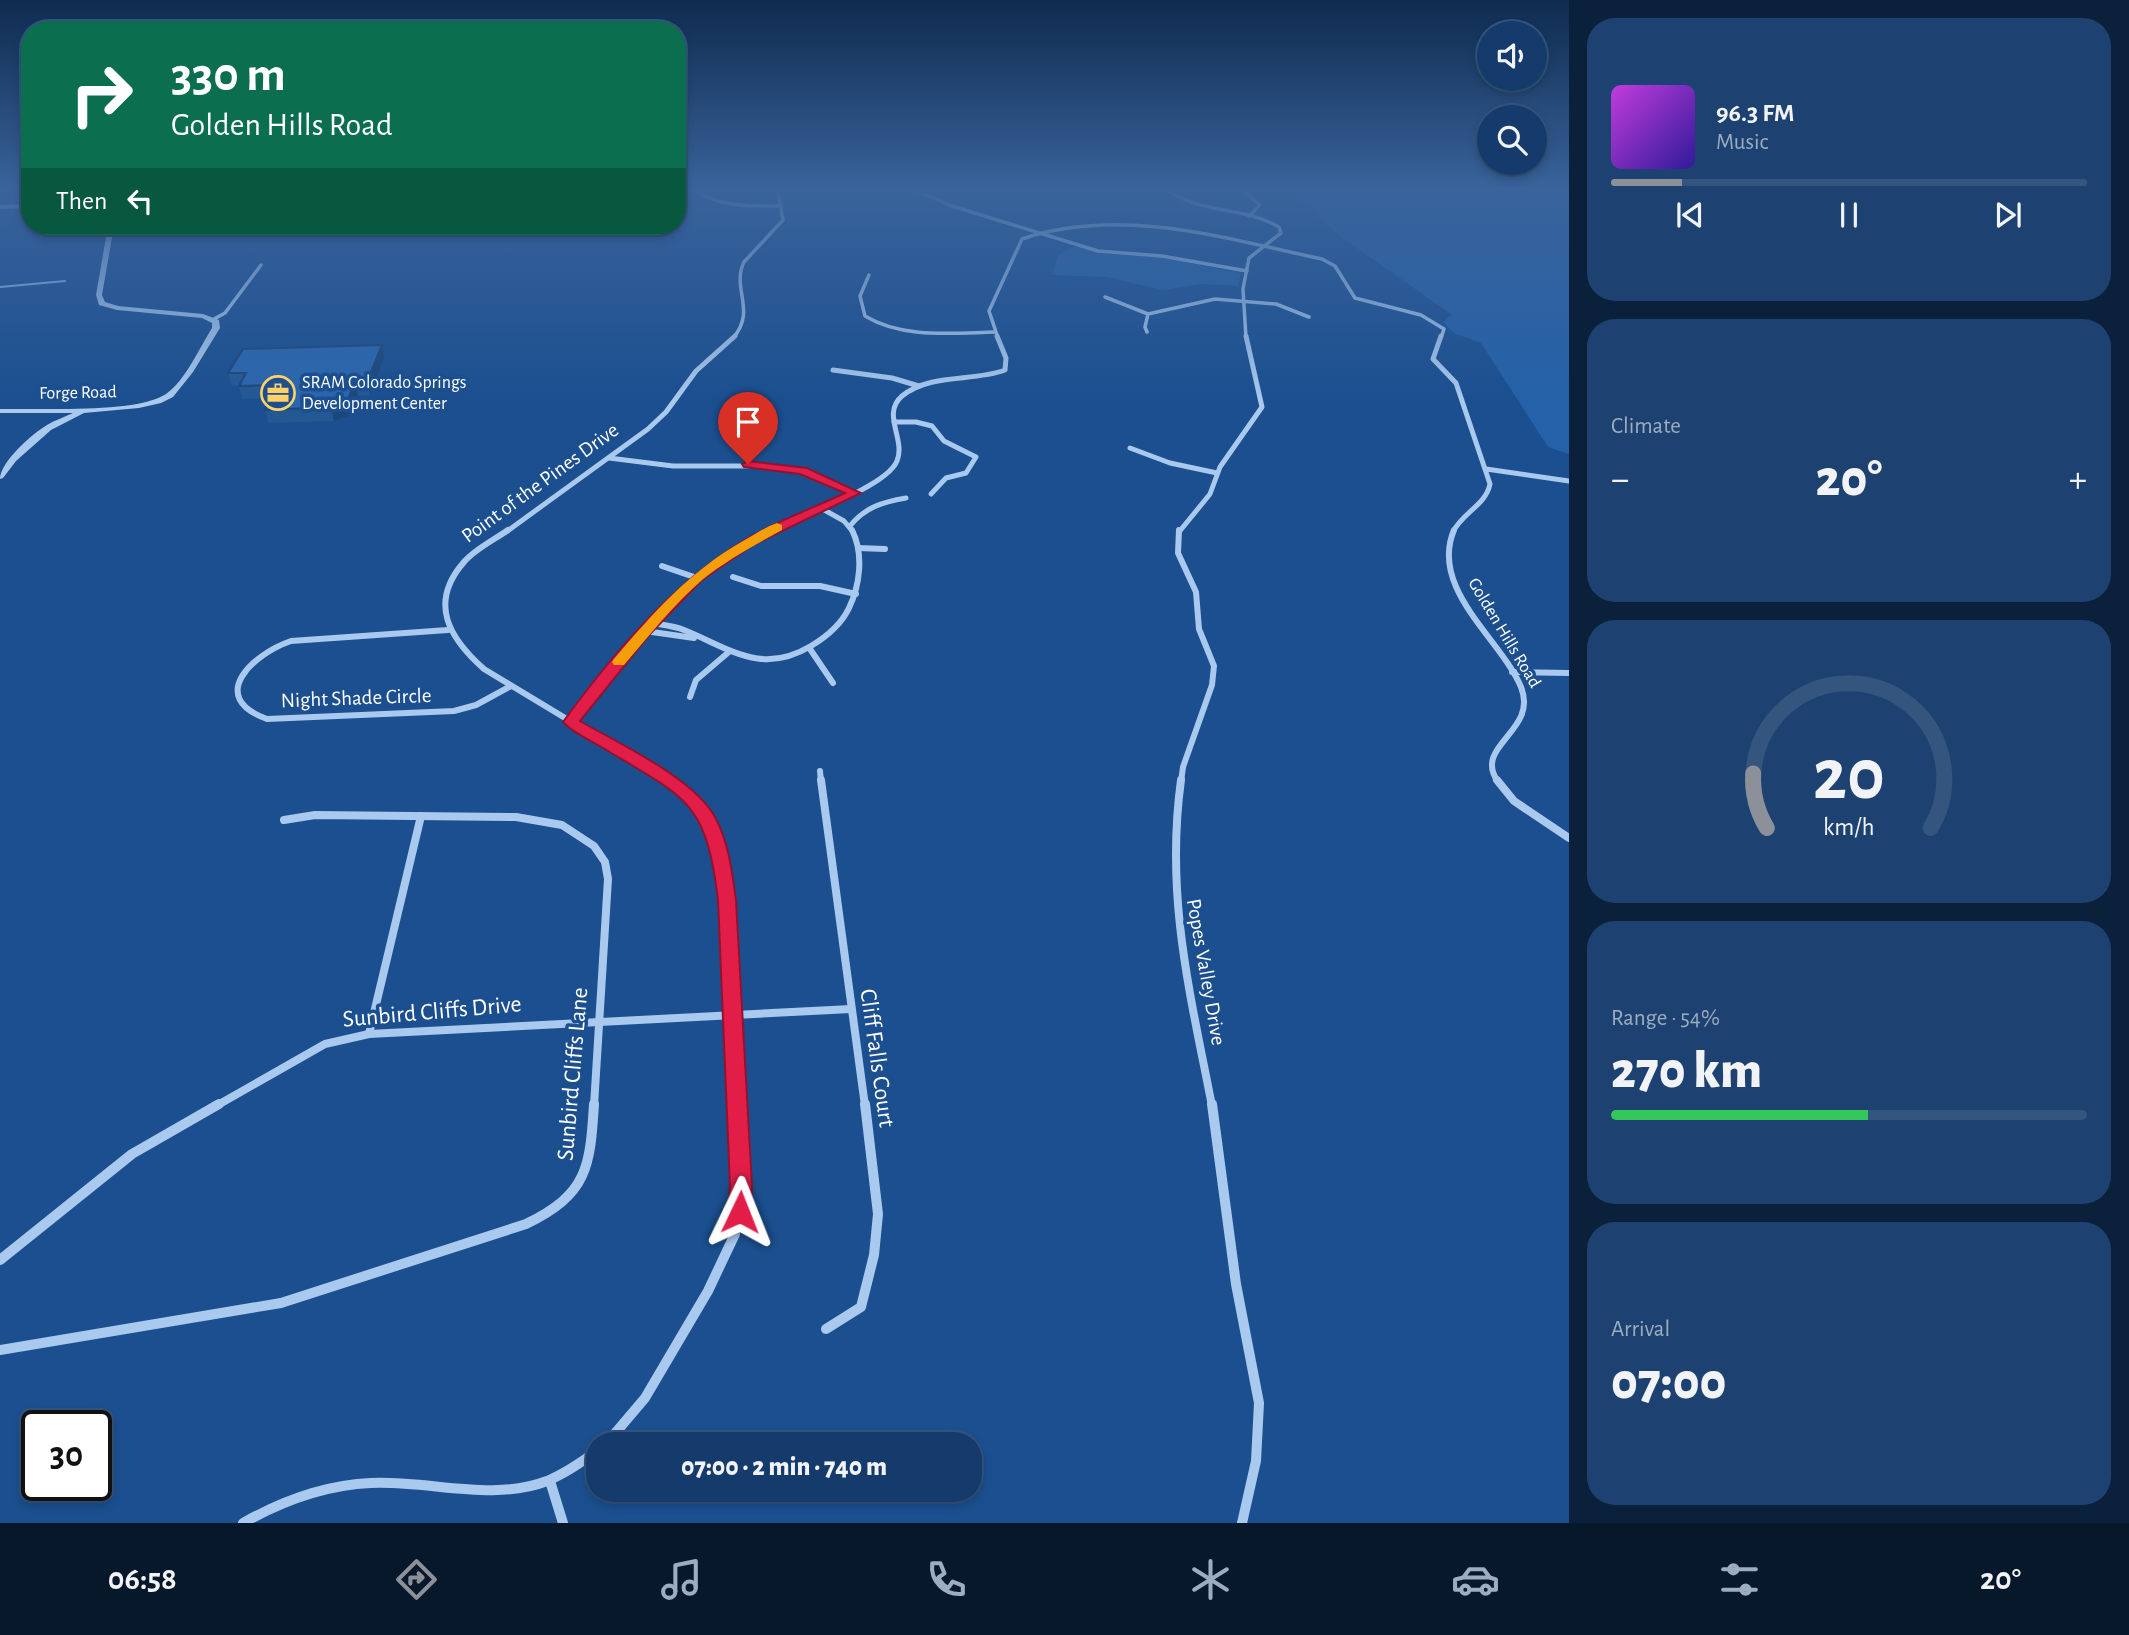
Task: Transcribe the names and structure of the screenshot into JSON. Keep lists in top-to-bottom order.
{
  "streets": {
    "street": [
      "Forge Road",
      "Point of the Pines Drive",
      "Golden Hills Road",
      "Night Shade Circle",
      "Popes Valley Drive",
      "Sunbird Cliffs Drive",
      "Cliff Falls Court",
      "Sunbird Cliffs Lane"
    ]
  },
  "crossings": [
    ["Point of the Pines Drive", "Night Shade Circle"],
    ["Sunbird Cliffs Drive", "Cliff Falls Court"],
    ["Sunbird Cliffs Drive", "Sunbird Cliffs Lane"]
  ],
  "places": {
    "office": ["SRAM Colorado Springs Development Center"]
  },
  "page": {
    "turn": ["330 m", "Golden Hills Road"],
    "song": ["96.3 FM", "Music"],
    "then": "Then",
    "tile": [
      "Climate",
      ["Range · 54%", "270 km"],
      ["Arrival", "07:00"]
    ],
    "heat": ["−", "20°", "+"],
    "limit": "30",
    "trip": "07:00 · 2 min · 740 m",
    "tabs": ["06:58", "20°"],
    "gauge": ["20", "km/h"]
  }
}
